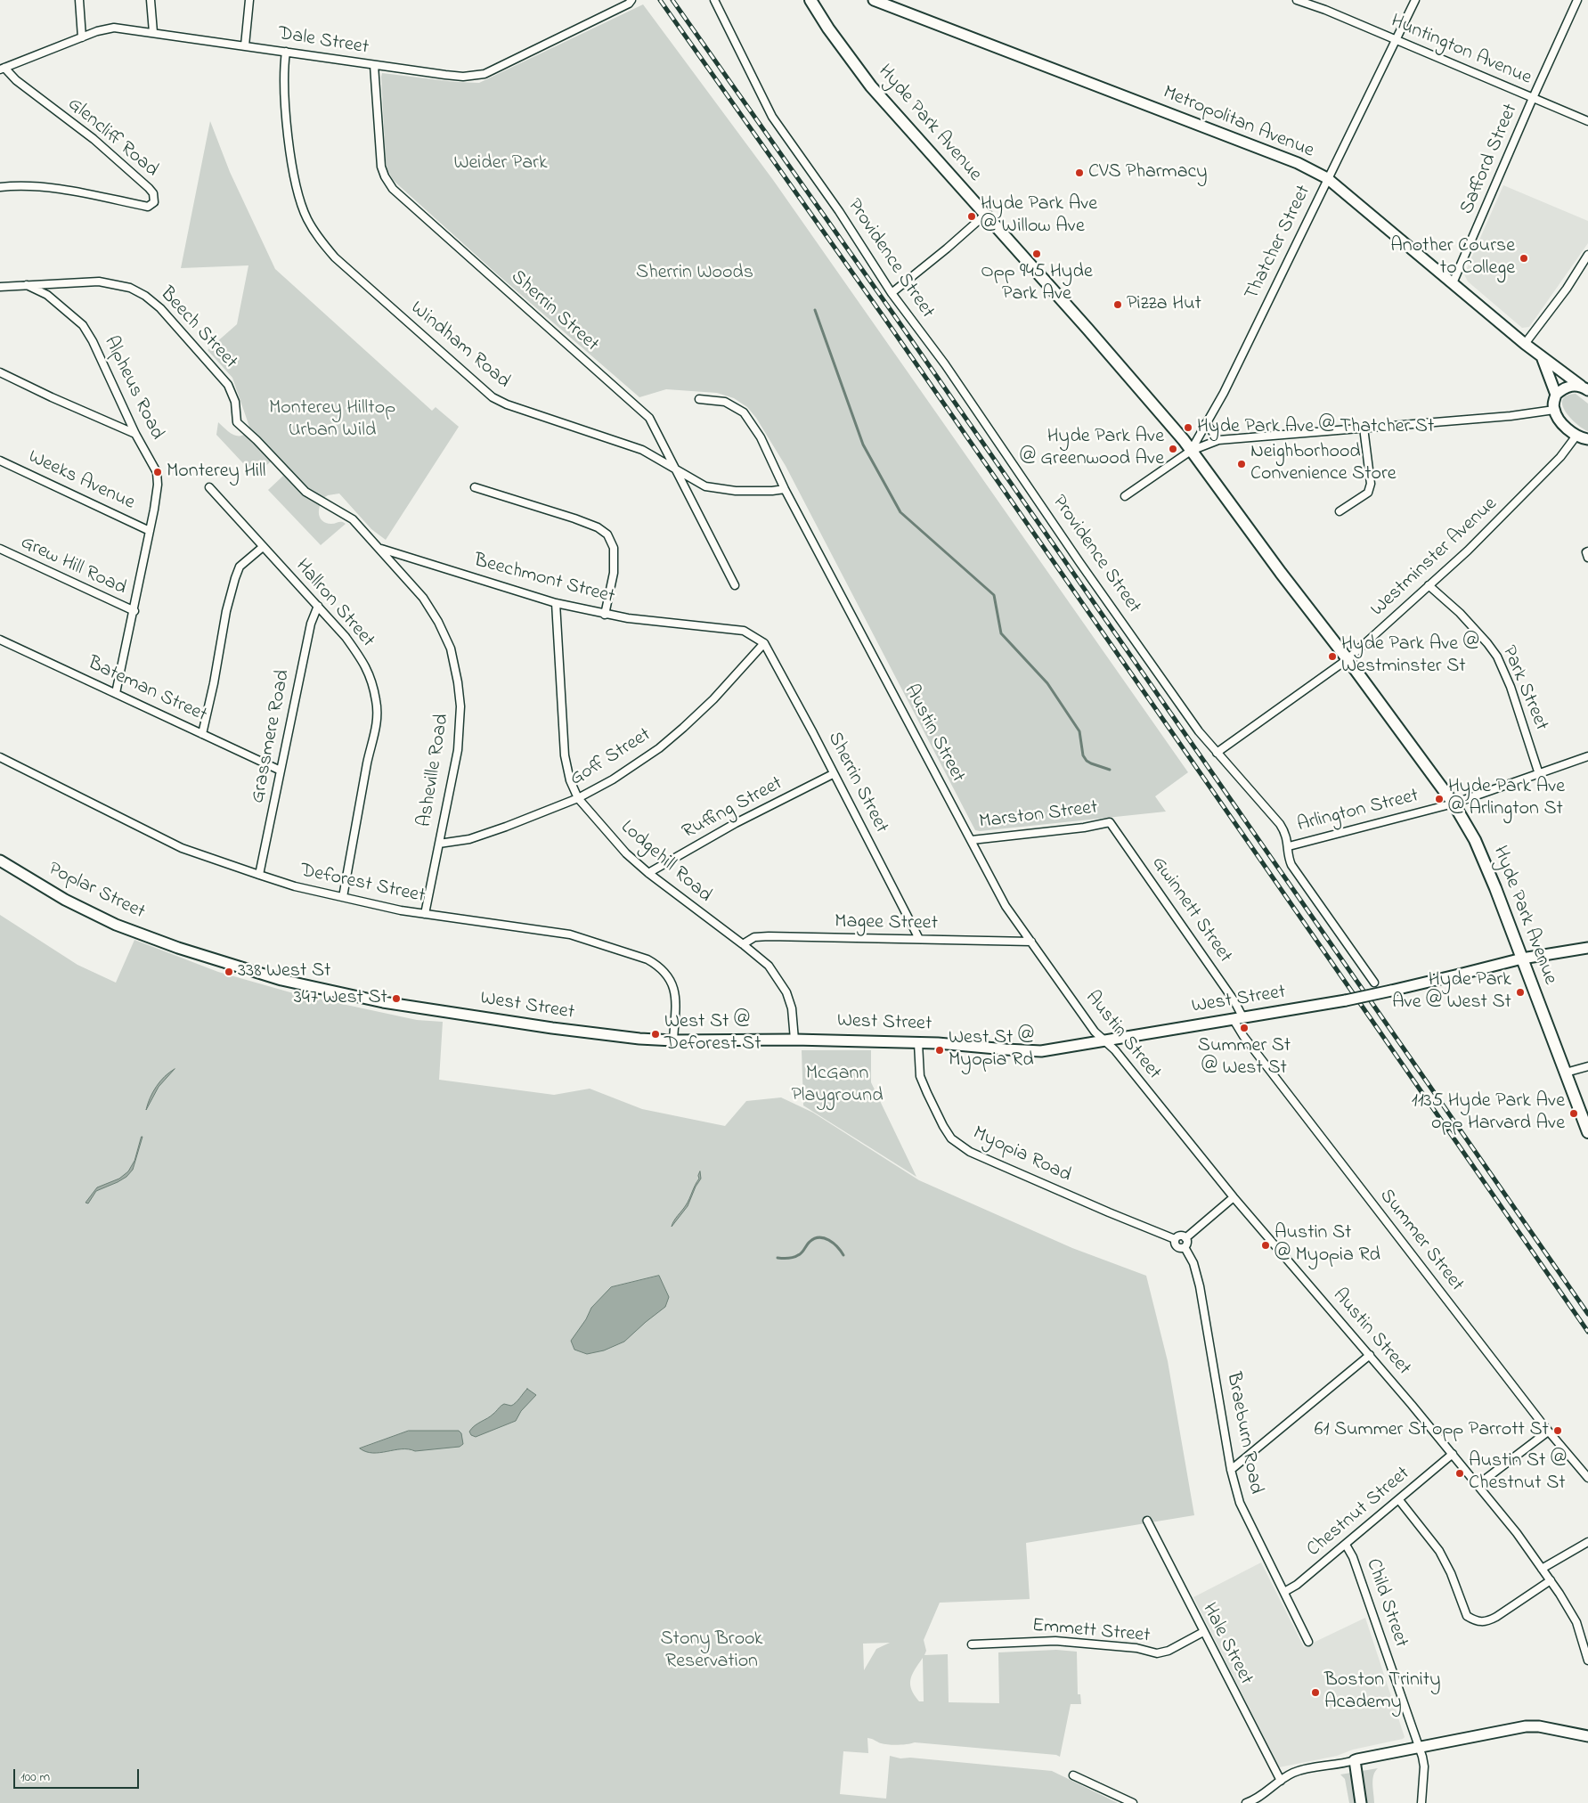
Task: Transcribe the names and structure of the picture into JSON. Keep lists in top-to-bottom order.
{
  "streets": {
    "main road": ["Hyde Park Avenue"],
    "street": [
      "Dale Street",
      "Huntington Avenue",
      "Metropolitan Avenue",
      "Glencliff Road",
      "Safford Street",
      "Thatcher Street",
      "Providence Street",
      "Sherrin Street",
      "Beech Street",
      "Windham Road",
      "Alpheus Road",
      "Weeks Avenue",
      "Westminster Avenue",
      "Grew Hill Road",
      "Beechmont Street",
      "Hallron Street",
      "Park Street",
      "Bateman Street",
      "Austin Street",
      "Grassmere Road",
      "Goff Street",
      "Asheville Road",
      "Ruffing Street",
      "Arlington Street",
      "Marston Street",
      "Lodgehill Road",
      "Deforest Street",
      "Poplar Street",
      "Gwinnett Street",
      "Magee Street",
      "West Street",
      "Myopia Road",
      "Summer Street",
      "Braeburn Road",
      "Chestnut Street",
      "Child Street",
      "Emmett Street",
      "Hale Street"
    ]
  },
  "crossings": [
    ["Dale Street", "Glencliff Road"],
    ["Dale Street", "Sherrin Street"],
    ["Dale Street", "Windham Road"],
    ["Huntington Avenue", "Safford Street"],
    ["Huntington Avenue", "Thatcher Street"],
    ["Metropolitan Avenue", "Safford Street"],
    ["Metropolitan Avenue", "Thatcher Street"],
    ["Hyde Park Avenue", "Thatcher Street"],
    ["Hyde Park Avenue", "Westminster Avenue"],
    ["Hyde Park Avenue", "Arlington Street"],
    ["Hyde Park Avenue", "West Street"],
    ["Providence Street", "Westminster Avenue"],
    ["Providence Street", "Arlington Street"],
    ["Sherrin Street", "Windham Road"],
    ["Sherrin Street", "Beechmont Street"],
    ["Sherrin Street", "Goff Street"],
    ["Sherrin Street", "Ruffing Street"],
    ["Sherrin Street", "Magee Street"],
    ["Beech Street", "Alpheus Road"],
    ["Beech Street", "Beechmont Street"],
    ["Windham Road", "Austin Street"],
    ["Alpheus Road", "Weeks Avenue"],
    ["Alpheus Road", "Grew Hill Road"],
    ["Alpheus Road", "Bateman Street"],
    ["Westminster Avenue", "Park Street"],
    ["Beechmont Street", "Goff Street"],
    ["Beechmont Street", "Asheville Road"],
    ["Beechmont Street", "Lodgehill Road"],
    ["Hallron Street", "Grassmere Road"],
    ["Hallron Street", "Deforest Street"],
    ["Park Street", "Arlington Street"],
    ["Bateman Street", "Grassmere Road"],
    ["Austin Street", "Marston Street"],
    ["Austin Street", "Magee Street"],
    ["Austin Street", "West Street"],
    ["Austin Street", "Chestnut Street"],
    ["Grassmere Road", "Deforest Street"],
    ["Goff Street", "Asheville Road"],
    ["Goff Street", "Lodgehill Road"],
    ["Asheville Road", "Deforest Street"],
    ["Ruffing Street", "Lodgehill Road"],
    ["Marston Street", "Gwinnett Street"],
    ["Lodgehill Road", "Magee Street"],
    ["Lodgehill Road", "West Street"],
    ["Deforest Street", "West Street"],
    ["Poplar Street", "West Street"],
    ["Gwinnett Street", "West Street"],
    ["Gwinnett Street", "Summer Street"],
    ["West Street", "Myopia Road"],
    ["West Street", "Summer Street"],
    ["Myopia Road", "Braeburn Road"],
    ["Braeburn Road", "Chestnut Street"],
    ["Chestnut Street", "Child Street"],
    ["Emmett Street", "Hale Street"]
  ],
  "parks": [
    "Weider Park",
    "Sherrin Woods",
    "Monterey Hilltop Urban Wild",
    "McGann Playground",
    "Stony Brook Reservation"
  ],
  "places": [
    "CVS Pharmacy",
    "Hyde Park Ave @ Willow Ave",
    "Opp 945 Hyde Park Ave",
    "Another Course to College",
    "Pizza Hut",
    "Hyde Park Ave @ Thatcher St",
    "Hyde Park Ave @ Greenwood Ave",
    "Neighborhood Convenience Store",
    "Monterey Hill",
    "Hyde Park Ave @ Westminster St",
    "Hyde Park Ave @ Arlington St",
    "338 West St",
    "Hyde Park Ave @ West St",
    "347 West St",
    "Summer St @ West St",
    "West St @ Deforest St",
    "West St @ Myopia Rd",
    "1135 Hyde Park Ave opp Harvard Ave",
    "Austin St @ Myopia Rd",
    "61 Summer St opp Parrott St",
    "Austin St @ Chestnut St",
    "Boston Trinity Academy"
  ],
  "scale_bar": "100 m"
}
